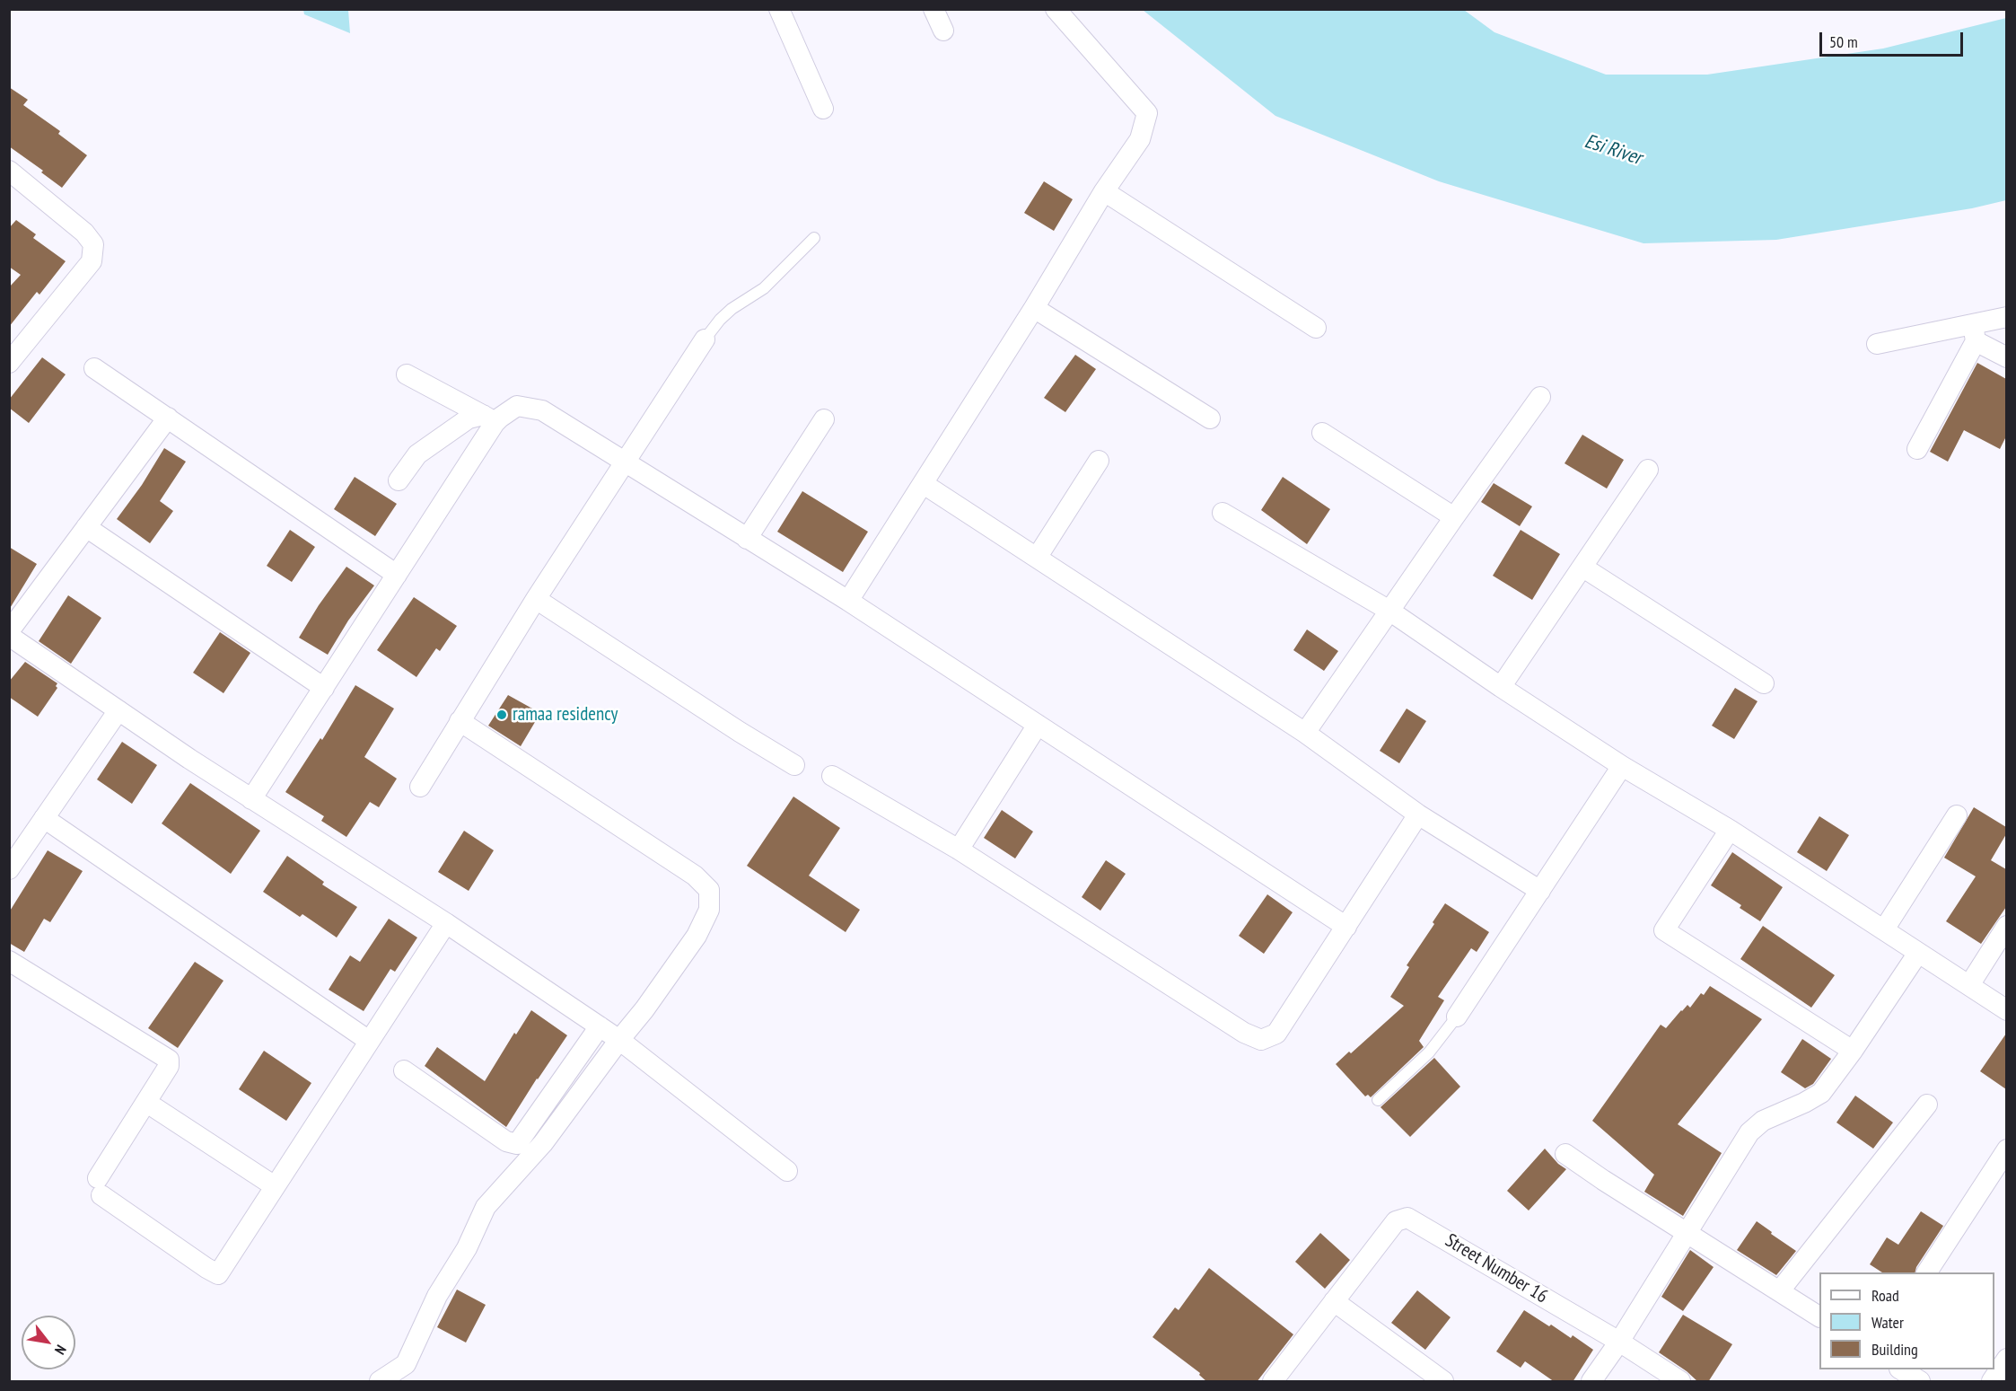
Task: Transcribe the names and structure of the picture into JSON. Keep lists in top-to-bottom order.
{
  "streets": {
    "street": ["Street Number 16"]
  },
  "water": ["Esi River"],
  "places": ["ramaa residency"],
  "legend": ["Road", "Water", "Building"],
  "scale_bar": "50 m",
  "north": "bottom right"
}
